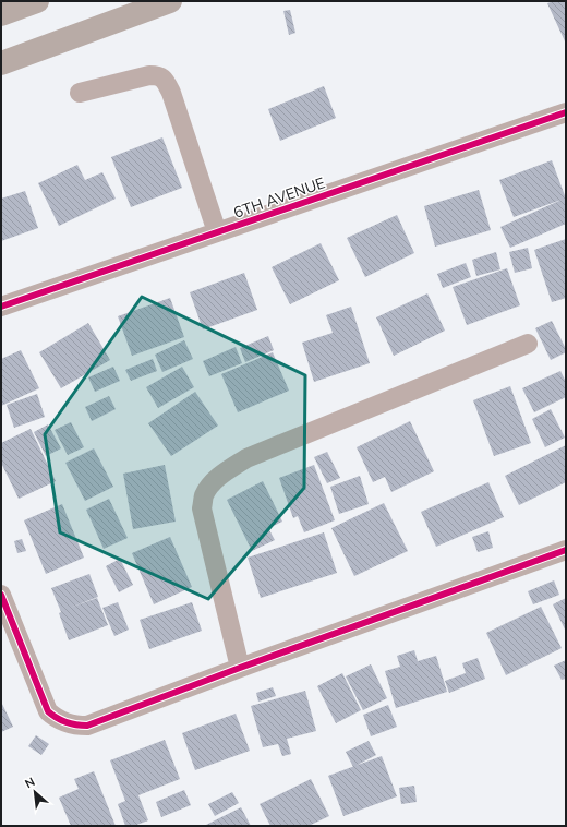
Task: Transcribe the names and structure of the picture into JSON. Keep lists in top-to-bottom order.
{
  "streets": {
    "street": ["6TH AVENUE"]
  },
  "north": "top left"
}
